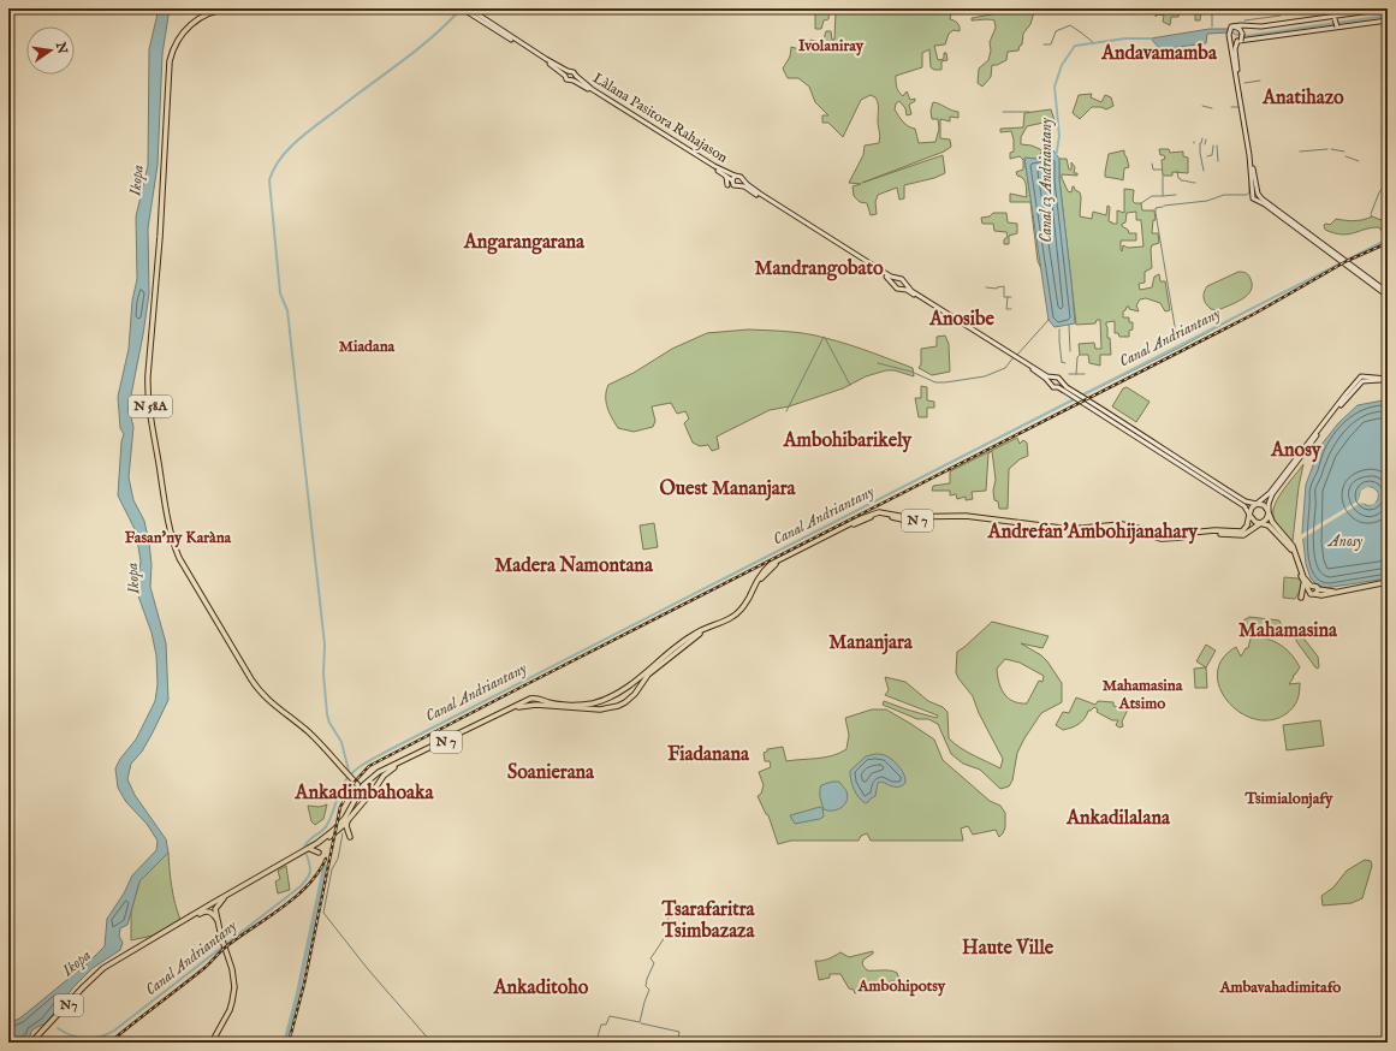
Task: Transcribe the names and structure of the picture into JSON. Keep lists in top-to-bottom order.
{
  "streets": {
    "main road": [
      "Làlana Pasitora Rahajason",
      "N 58A",
      "N 7",
      "N7"
    ]
  },
  "crossings": [
    ["N 7", "N7"]
  ],
  "districts": [
    "Ivolaniray",
    "Andavamamba",
    "Anatihazo",
    "Angarangarana",
    "Mandrangobato",
    "Anosibe",
    "Miadana",
    "Ambohibarikely",
    "Anosy",
    "Ouest Mananjara",
    "Andrefan'Ambohijanahary",
    "Fasan'ny Karàna",
    "Madera Namontana",
    "Mahamasina",
    "Mananjara",
    "Mahamasina Atsimo",
    "Fiadanana",
    "Soanierana",
    "Ankadimbahoaka",
    "Tsimialonjafy",
    "Ankadilalana",
    "Tsarafaritra Tsimbazaza",
    "Haute Ville",
    "Ambohipotsy",
    "Ambavahadimitafo",
    "Ankaditoho"
  ],
  "water": [
    "Ikopa",
    "Canal c3 Andriantany",
    "Canal Andriantany",
    "Anosy"
  ],
  "north": "right"
}
